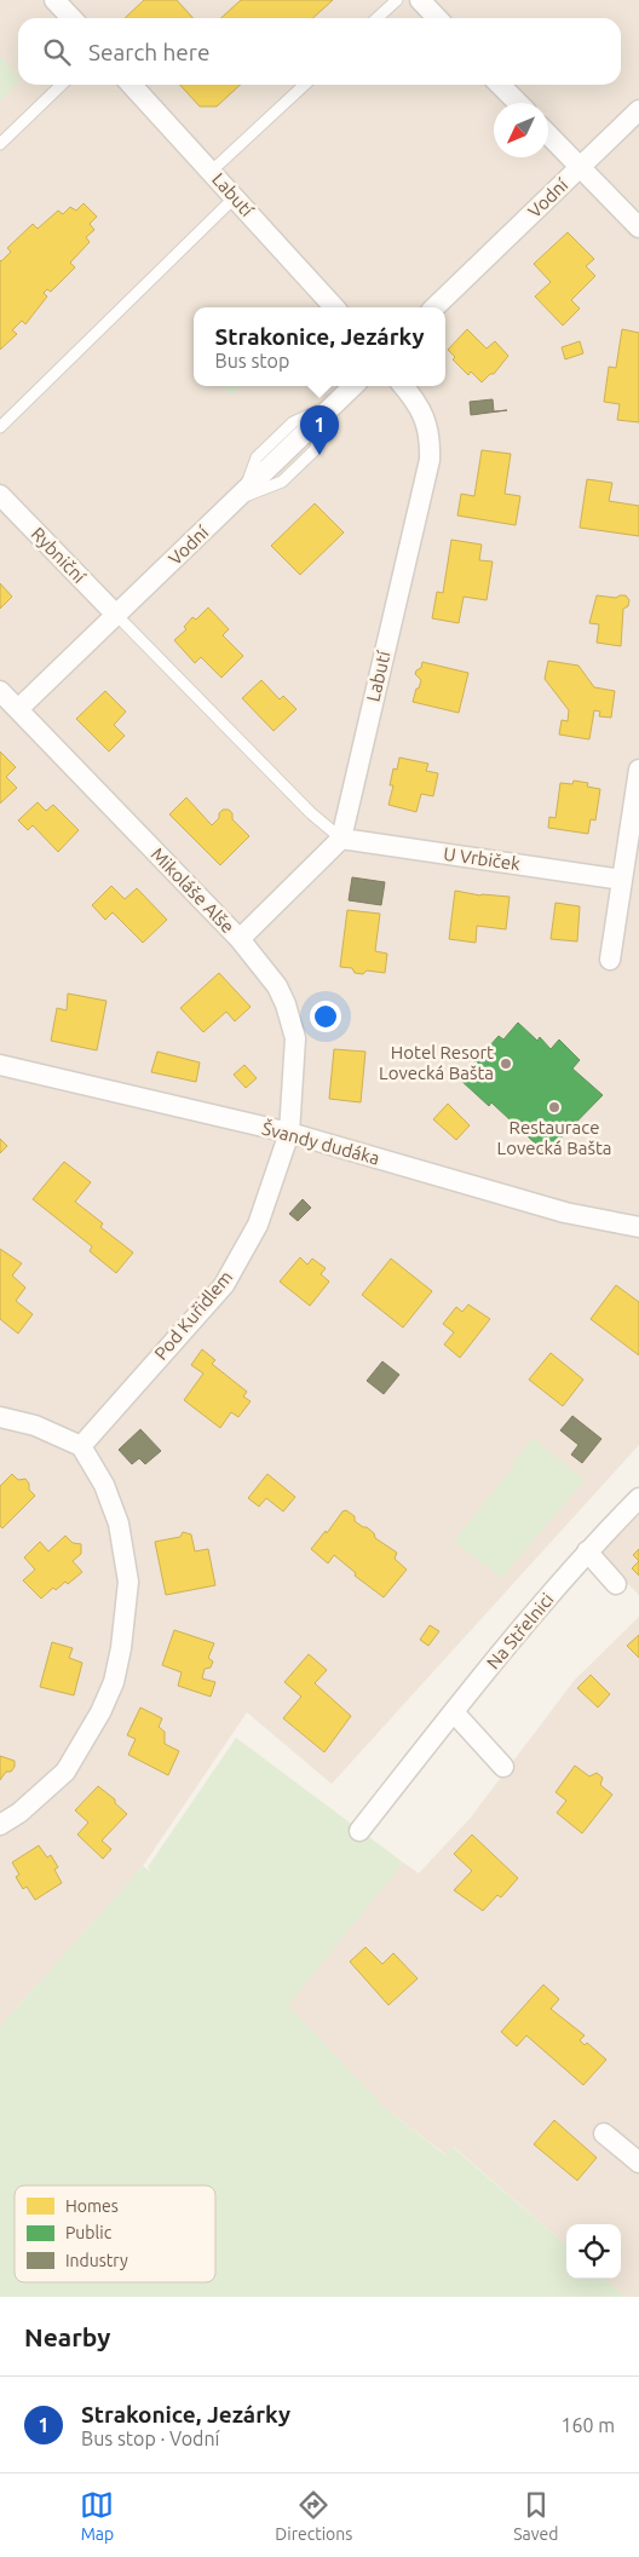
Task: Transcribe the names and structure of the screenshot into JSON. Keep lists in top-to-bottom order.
{
  "streets": {
    "street": [
      "Labutí",
      "Vodní",
      "Rybniční",
      "U Vrbiček",
      "Mikoláše Alše",
      "Švandy dudáka",
      "Pod Kuřidlem",
      "Na Střelnici"
    ]
  },
  "crossings": [
    ["Labutí", "U Vrbiček"],
    ["Vodní", "Rybniční"],
    ["Vodní", "Mikoláše Alše"],
    ["Mikoláše Alše", "Švandy dudáka"],
    ["Mikoláše Alše", "Pod Kuřidlem"],
    ["Švandy dudáka", "Pod Kuřidlem"]
  ],
  "places": ["Hotel Resort Lovecká Bašta", "Restaurace Lovecká Bašta"],
  "legend": ["Homes", "Public", "Industry"],
  "north": "bottom left",
  "page": {
    "search": "Search here",
    "popup": ["Strakonice, Jezárky", "Bus stop"],
    "pins": "1",
    "heading": "Nearby",
    "list": [
      {
        "mark": "1",
        "name": "Strakonice, Jezárky",
        "note": "Bus stop · Vodní",
        "value": "160 m"
      }
    ],
    "nav": ["Map", "Directions", "Saved"]
  }
}
